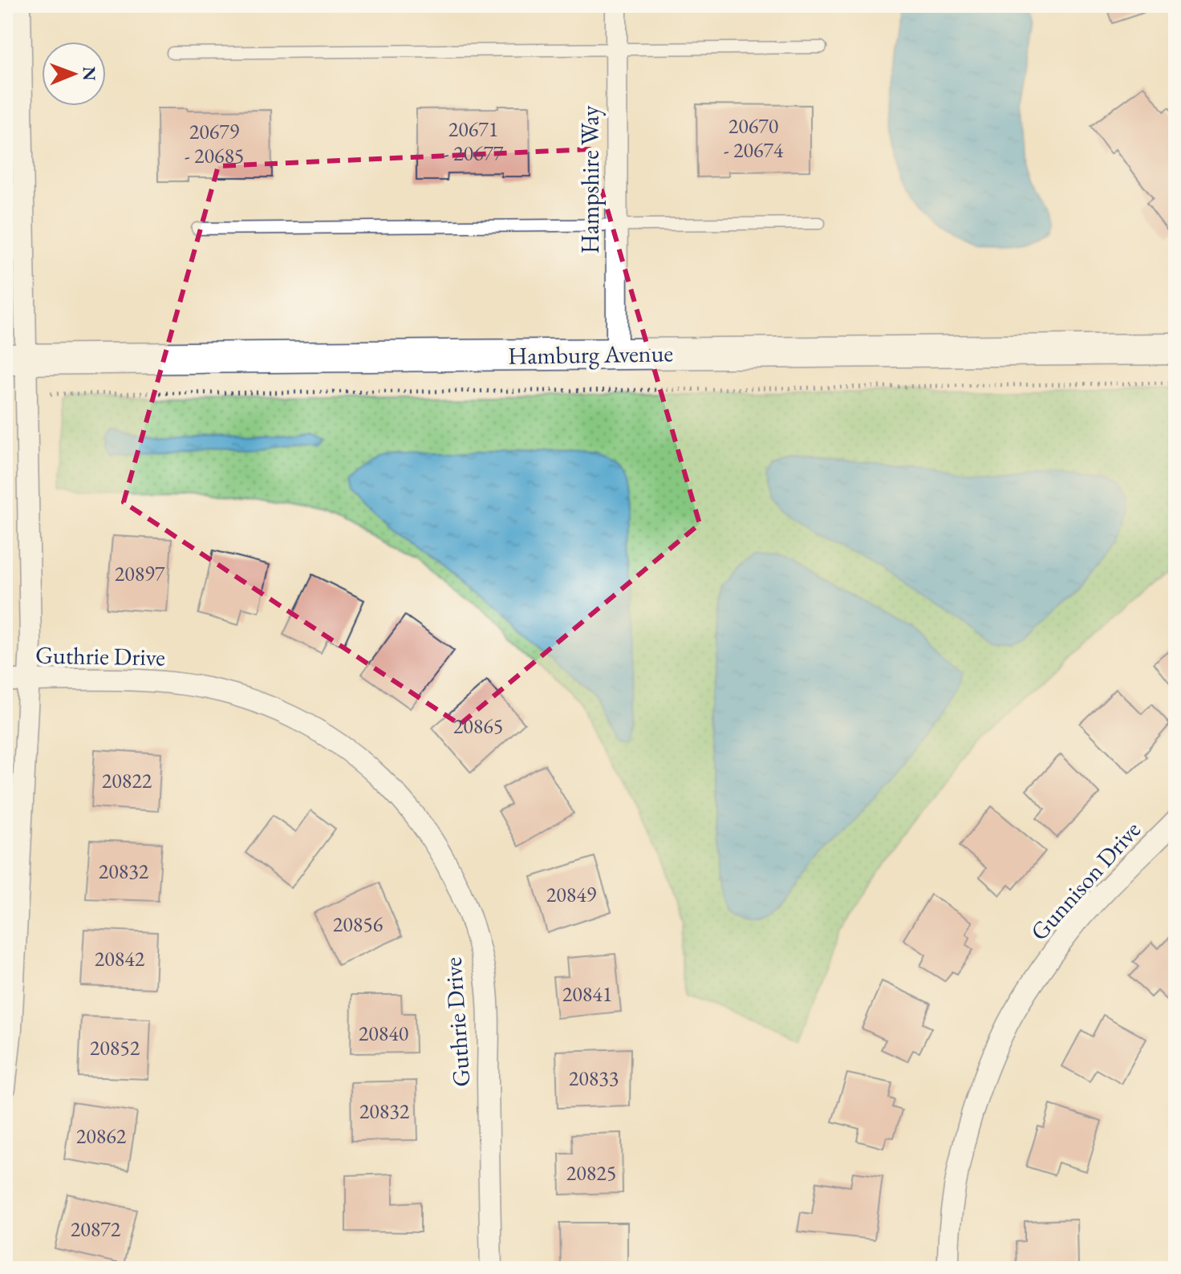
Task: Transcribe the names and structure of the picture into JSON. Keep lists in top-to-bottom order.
{
  "streets": {
    "street": [
      "Hampshire Way",
      "Hamburg Avenue",
      "Guthrie Drive",
      "Gunnison Drive"
    ]
  },
  "crossings": [
    ["Hampshire Way", "Hamburg Avenue"]
  ],
  "house_numbers": [
    "20670 - 20674",
    "20671 - 20677",
    "20679 - 20685",
    "20897",
    "20865",
    "20822",
    "20832",
    "20849",
    "20856",
    "20842",
    "20841",
    "20840",
    "20852",
    "20833",
    "20832",
    "20862",
    "20825",
    "20872"
  ],
  "north": "right"
}
